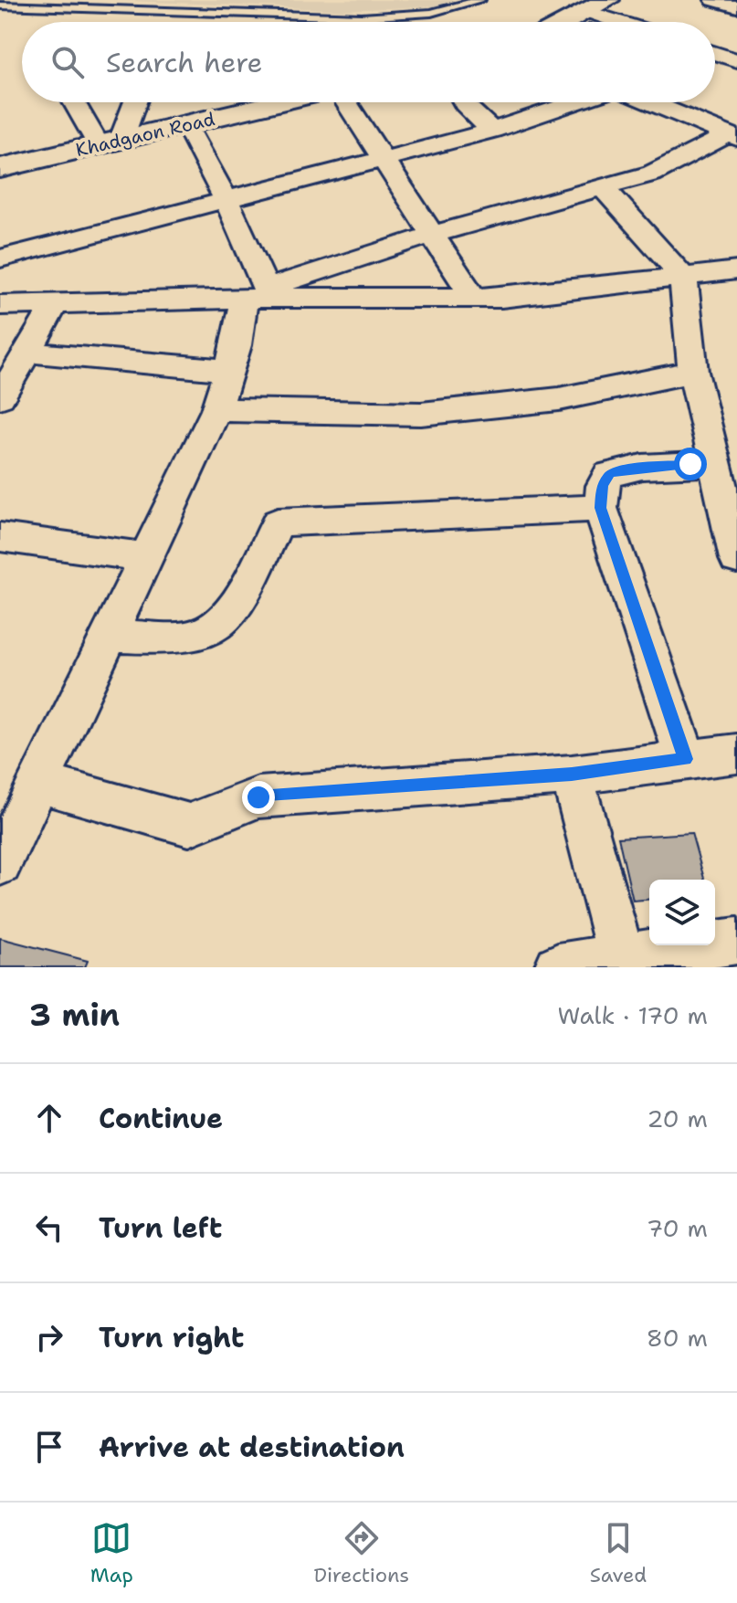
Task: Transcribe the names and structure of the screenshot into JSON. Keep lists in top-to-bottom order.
{
  "streets": {
    "street": ["Khadgaon Road"]
  },
  "page": {
    "search": "Search here",
    "heading": ["3 min", "Walk · 170 m"],
    "list": [
      ["Continue", "20 m"],
      ["Turn left", "70 m"],
      ["Turn right", "80 m"],
      "Arrive at destination"
    ],
    "nav": ["Map", "Directions", "Saved"]
  }
}
